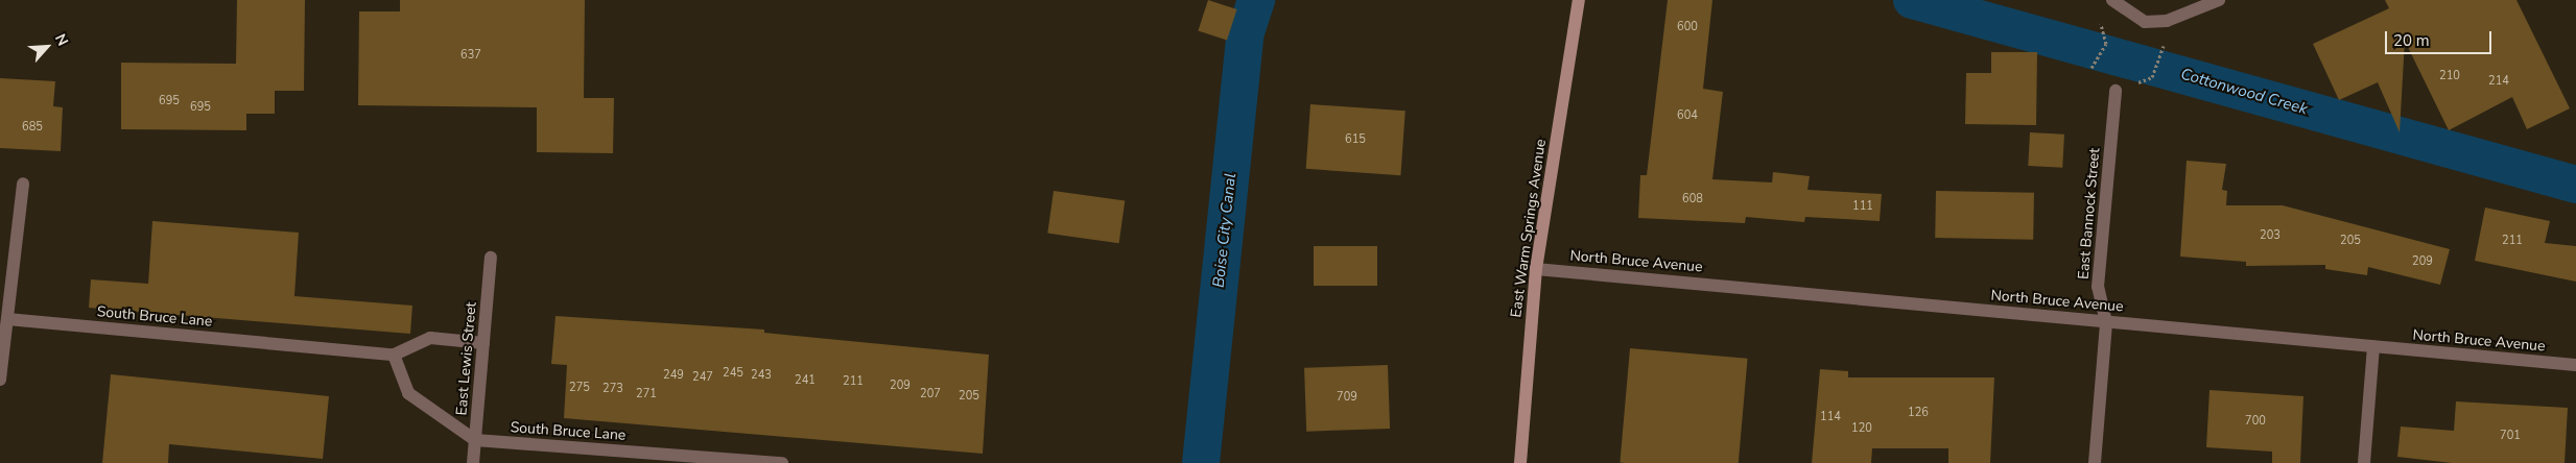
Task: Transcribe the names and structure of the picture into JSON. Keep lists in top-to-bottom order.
{
  "streets": {
    "street": [
      "East Bannock Street",
      "East Warm Springs Avenue",
      "North Bruce Avenue",
      "South Bruce Lane",
      "East Lewis Street"
    ]
  },
  "crossings": [
    ["East Bannock Street", "North Bruce Avenue"],
    ["East Warm Springs Avenue", "North Bruce Avenue"],
    ["South Bruce Lane", "East Lewis Street"]
  ],
  "water": ["Cottonwood Creek", "Boise City Canal"],
  "house_numbers": [
    "600",
    "637",
    "210",
    "214",
    "695",
    "695",
    "604",
    "685",
    "615",
    "608",
    "111",
    "203",
    "205",
    "211",
    "209",
    "245",
    "249",
    "243",
    "247",
    "241",
    "211",
    "209",
    "275",
    "273",
    "271",
    "207",
    "205",
    "709",
    "126",
    "114",
    "700",
    "120",
    "701"
  ],
  "scale_bar": "20 m",
  "north": "top right"
}
